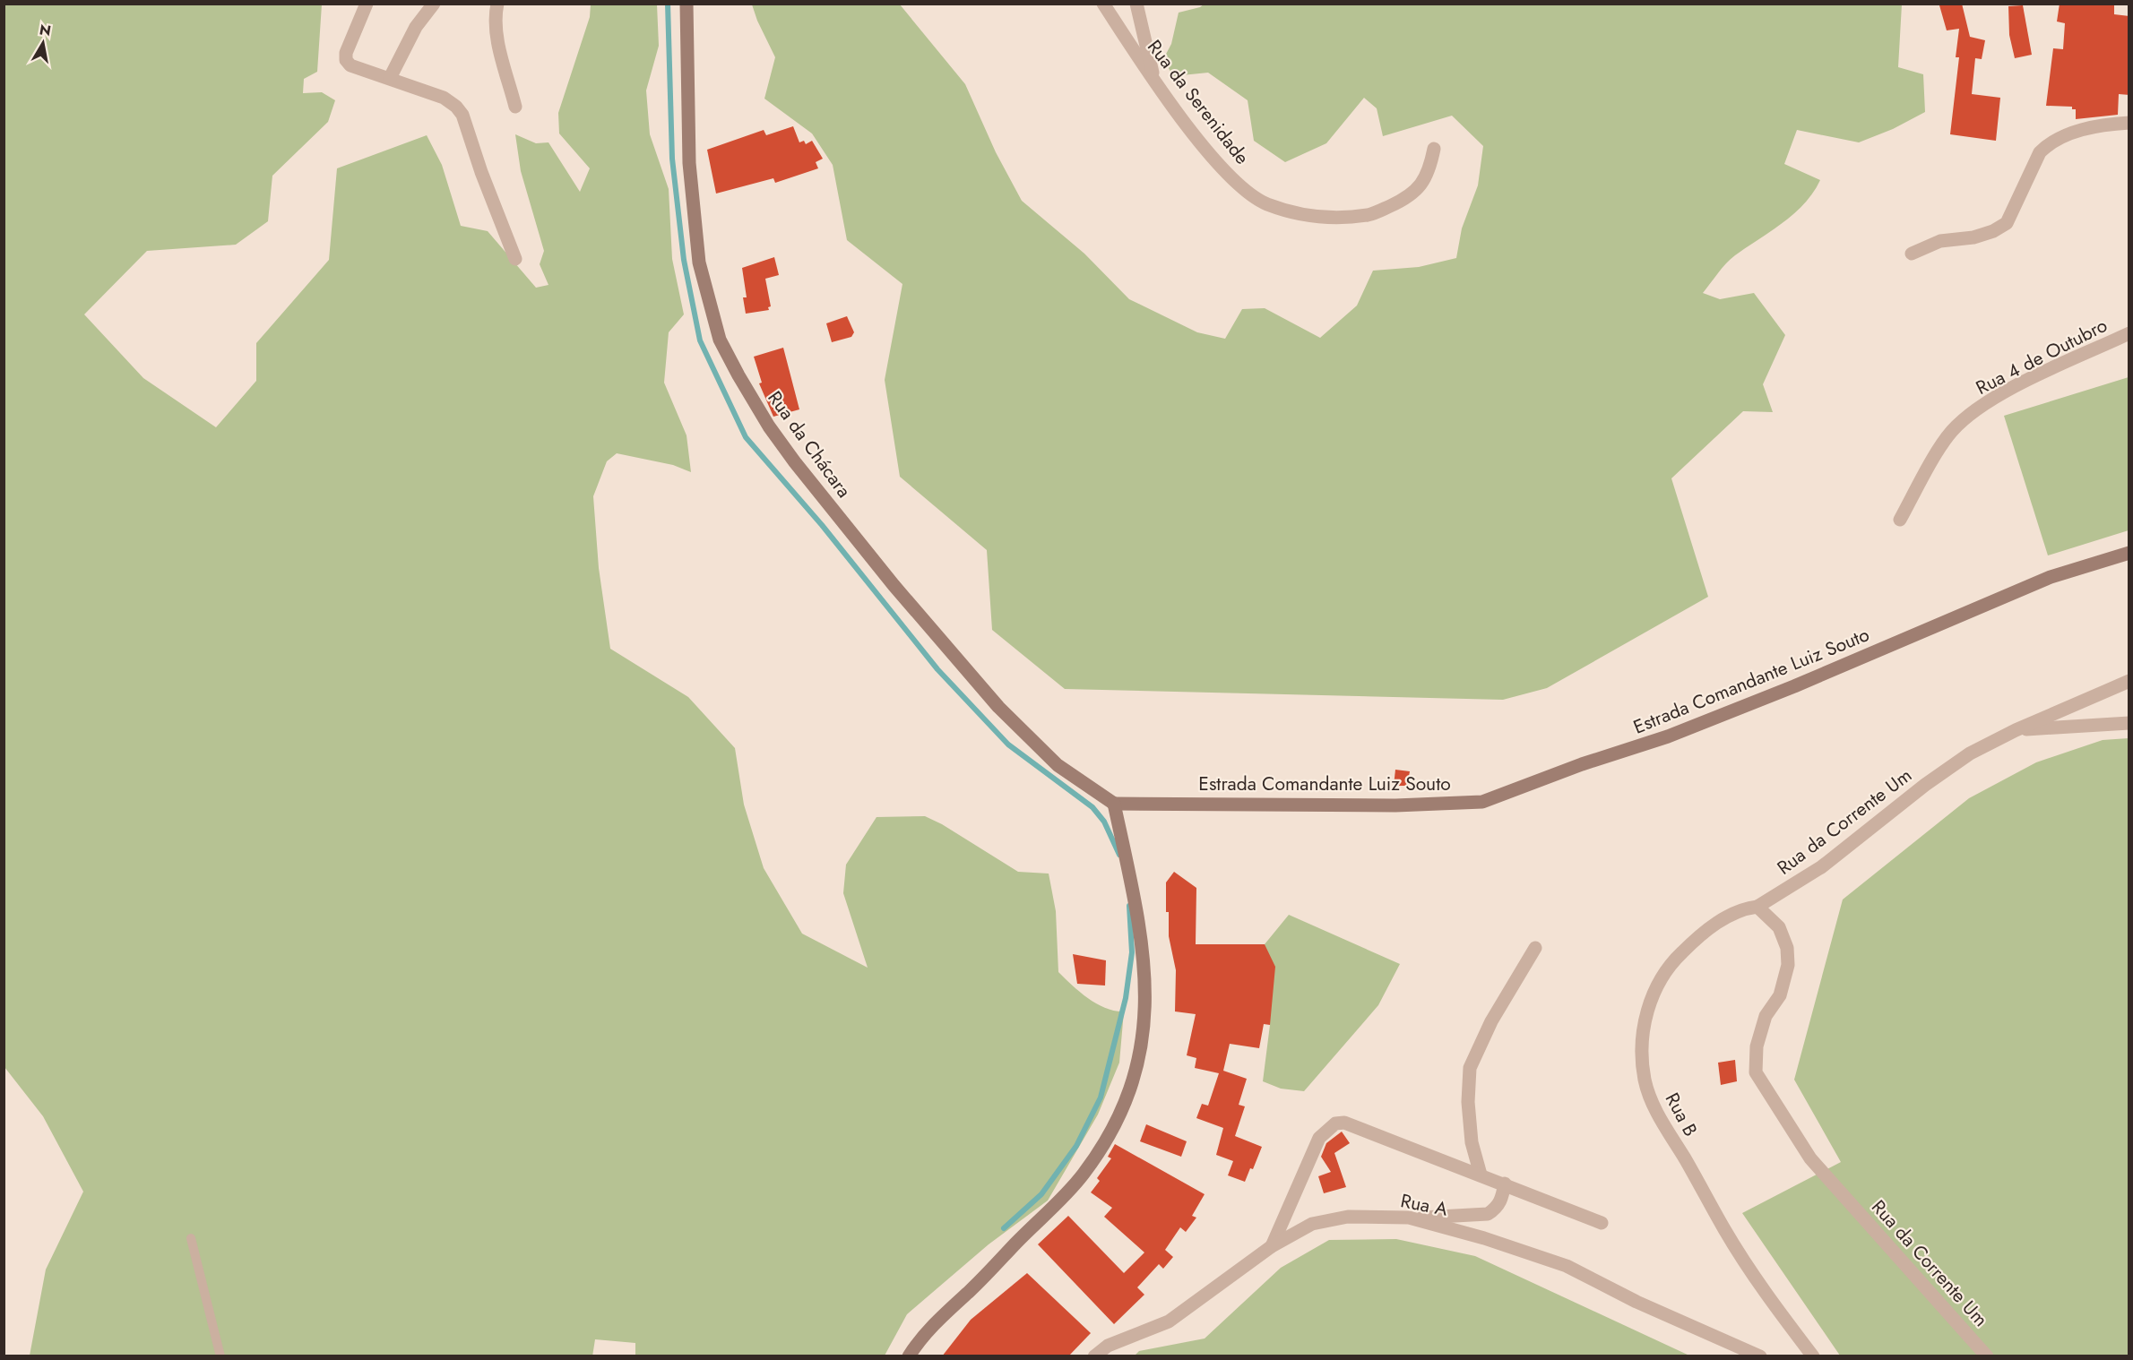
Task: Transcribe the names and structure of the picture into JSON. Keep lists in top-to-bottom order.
{
  "streets": {
    "street": [
      "Rua da Serenidade",
      "Rua 4 de Outubro",
      "Rua da Chácara",
      "Estrada Comandante Luiz Souto",
      "Rua da Corrente Um",
      "Rua B",
      "Rua A"
    ]
  },
  "crossings": [
    ["Rua da Chácara", "Estrada Comandante Luiz Souto"],
    ["Rua da Corrente Um", "Rua B"]
  ],
  "north": "top"
}
